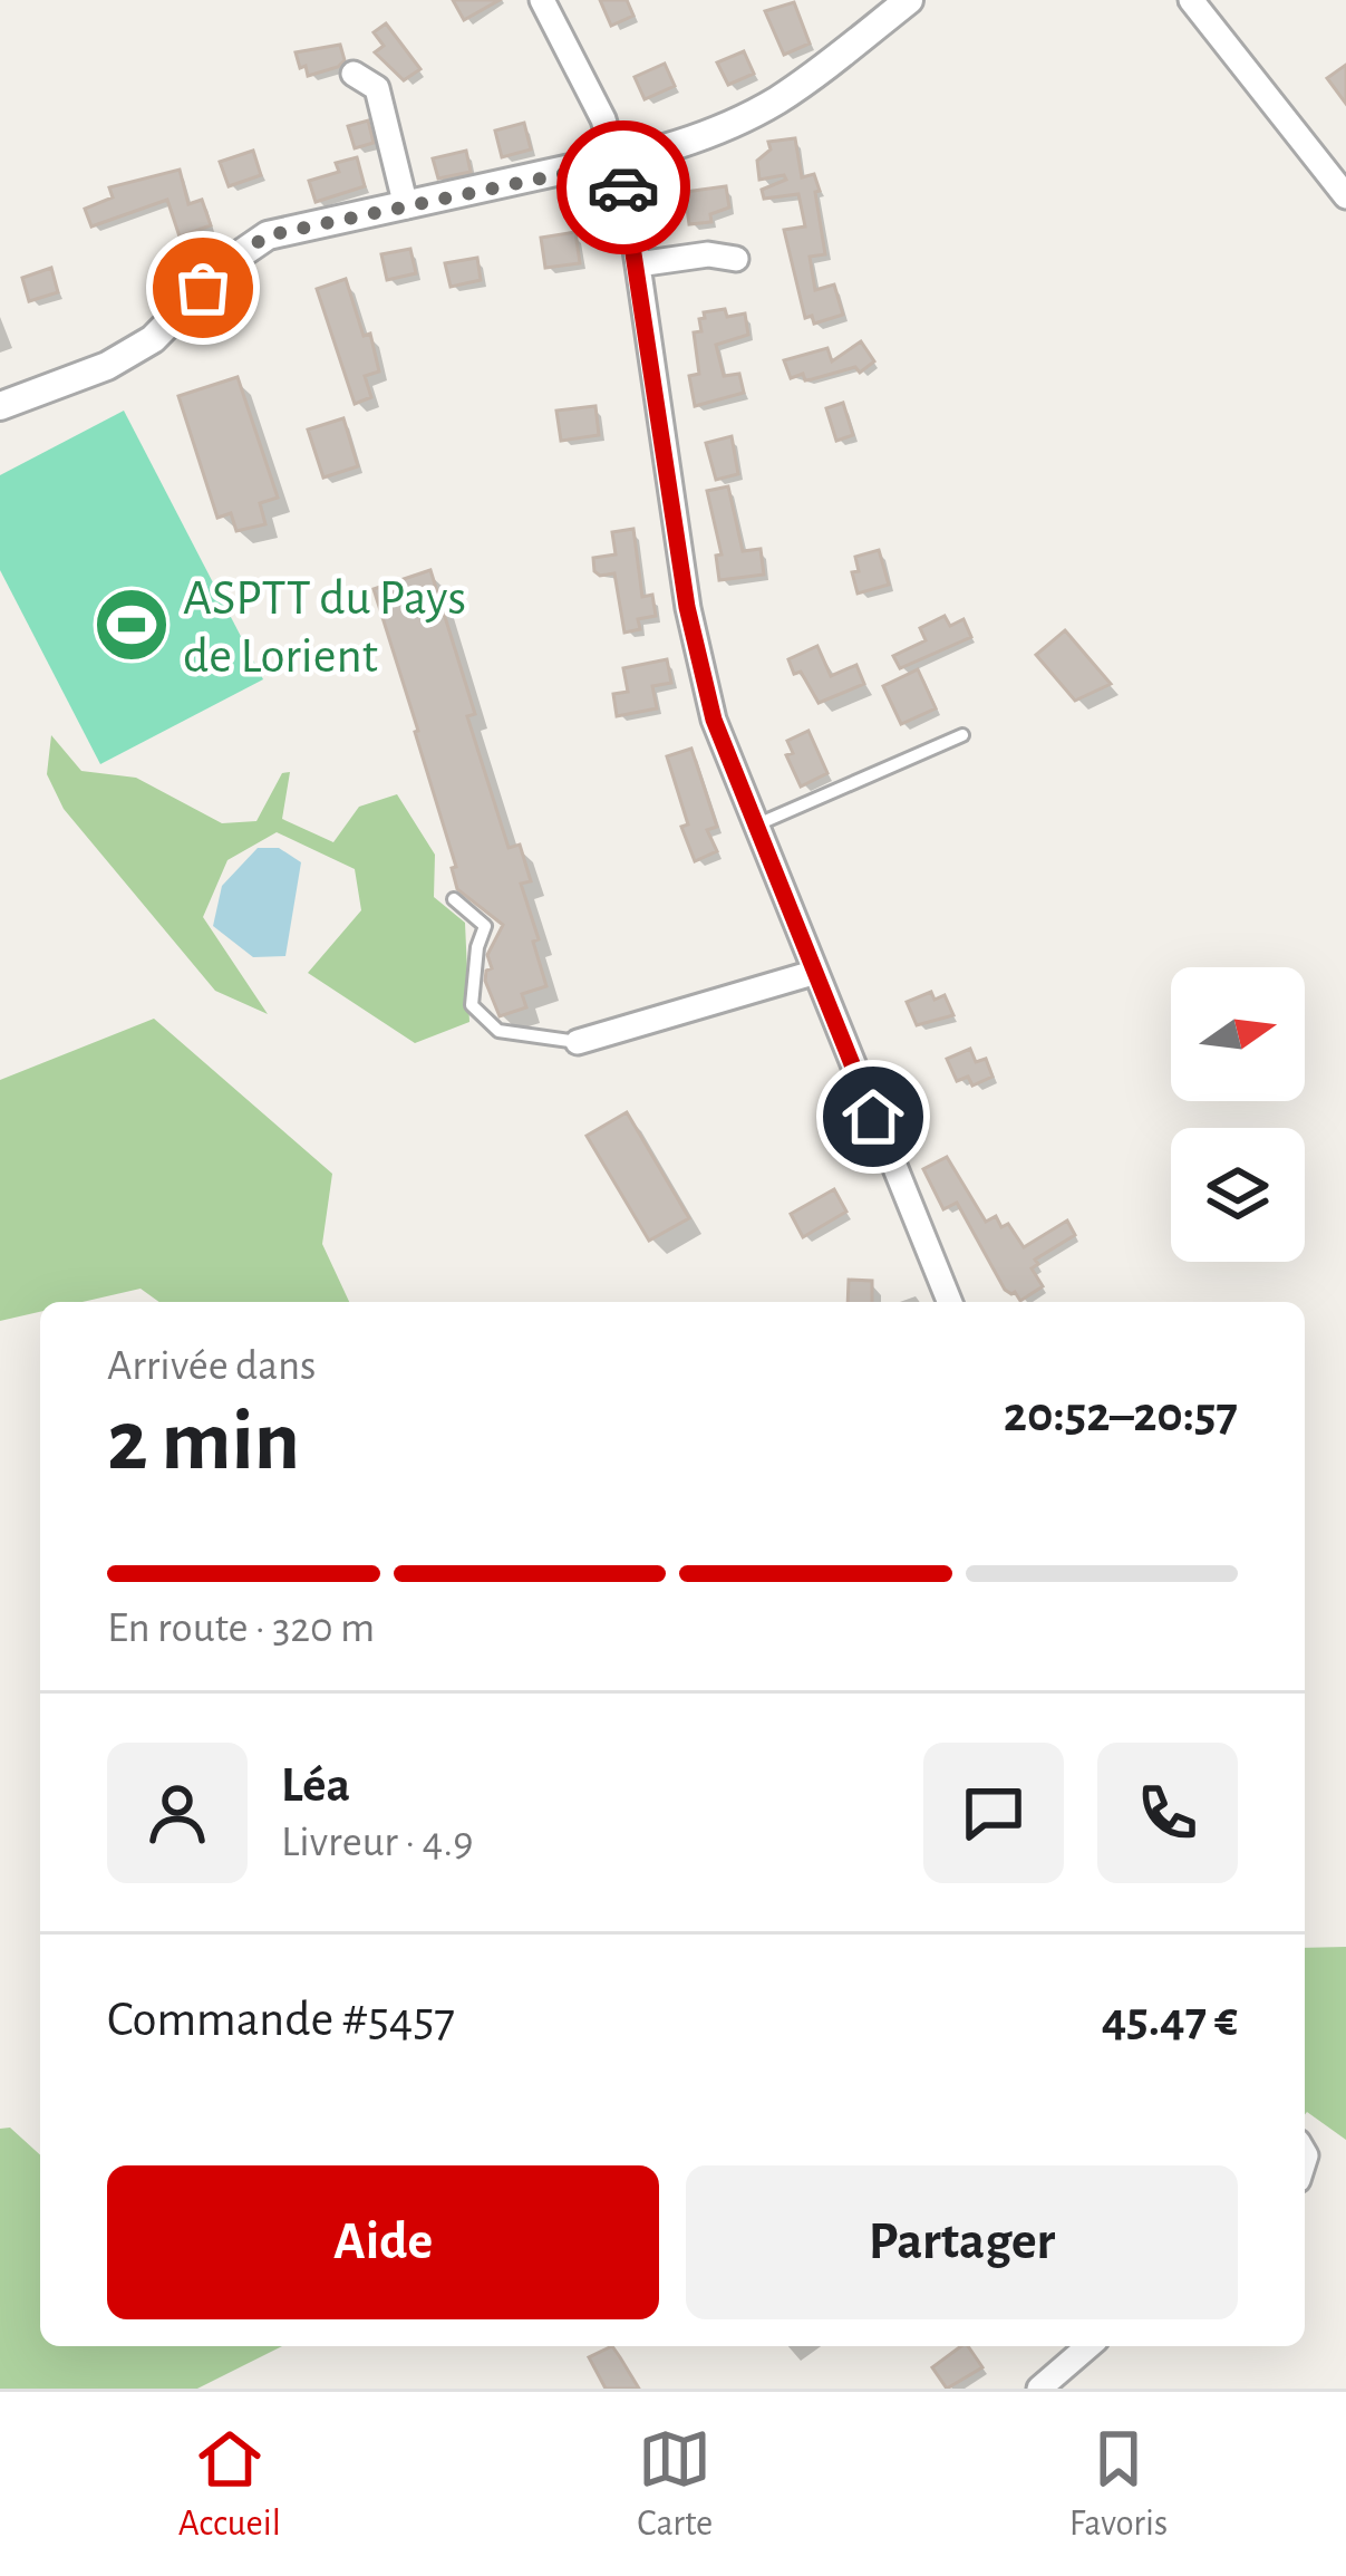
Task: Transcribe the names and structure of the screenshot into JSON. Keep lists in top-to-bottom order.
{
  "places": {
    "sports": ["ASPTT du Pays de Lorient"]
  },
  "north": "right",
  "page": {
    "heading": ["2 min", "Arrivée dans", "20:52–20:57"],
    "panel": [
      "Léa",
      "Livreur · 4.9",
      "Commande #5457",
      "45.47 €"
    ],
    "bar": "En route · 320 m",
    "buttons": ["Aide", "Partager"],
    "tabs": ["Accueil", "Carte", "Favoris"]
  }
}
